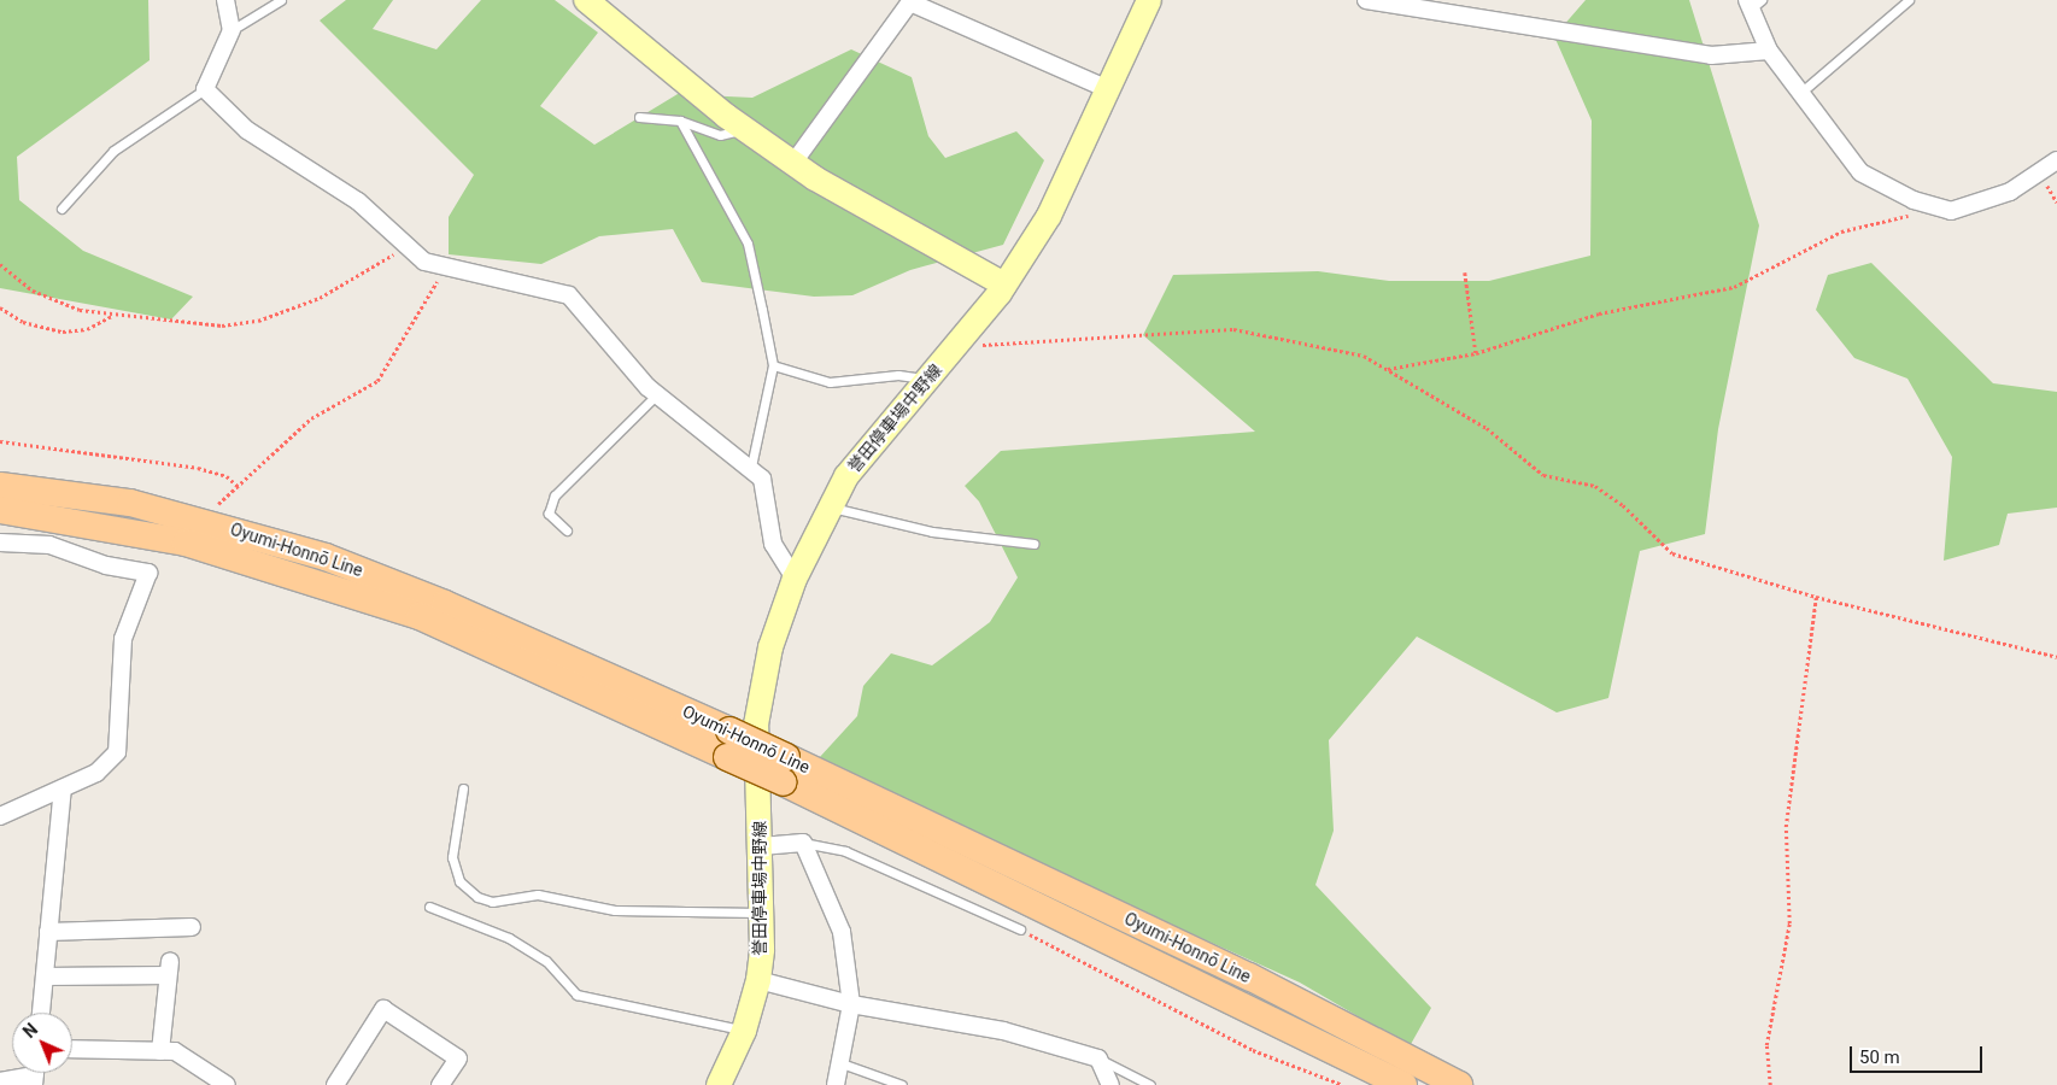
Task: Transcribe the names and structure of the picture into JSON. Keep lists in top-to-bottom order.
{
  "streets": {
    "main road": ["誉田停車場中野線", "Oyumi-Honnō Line"]
  },
  "scale_bar": "50 m",
  "north": "top left"
}
